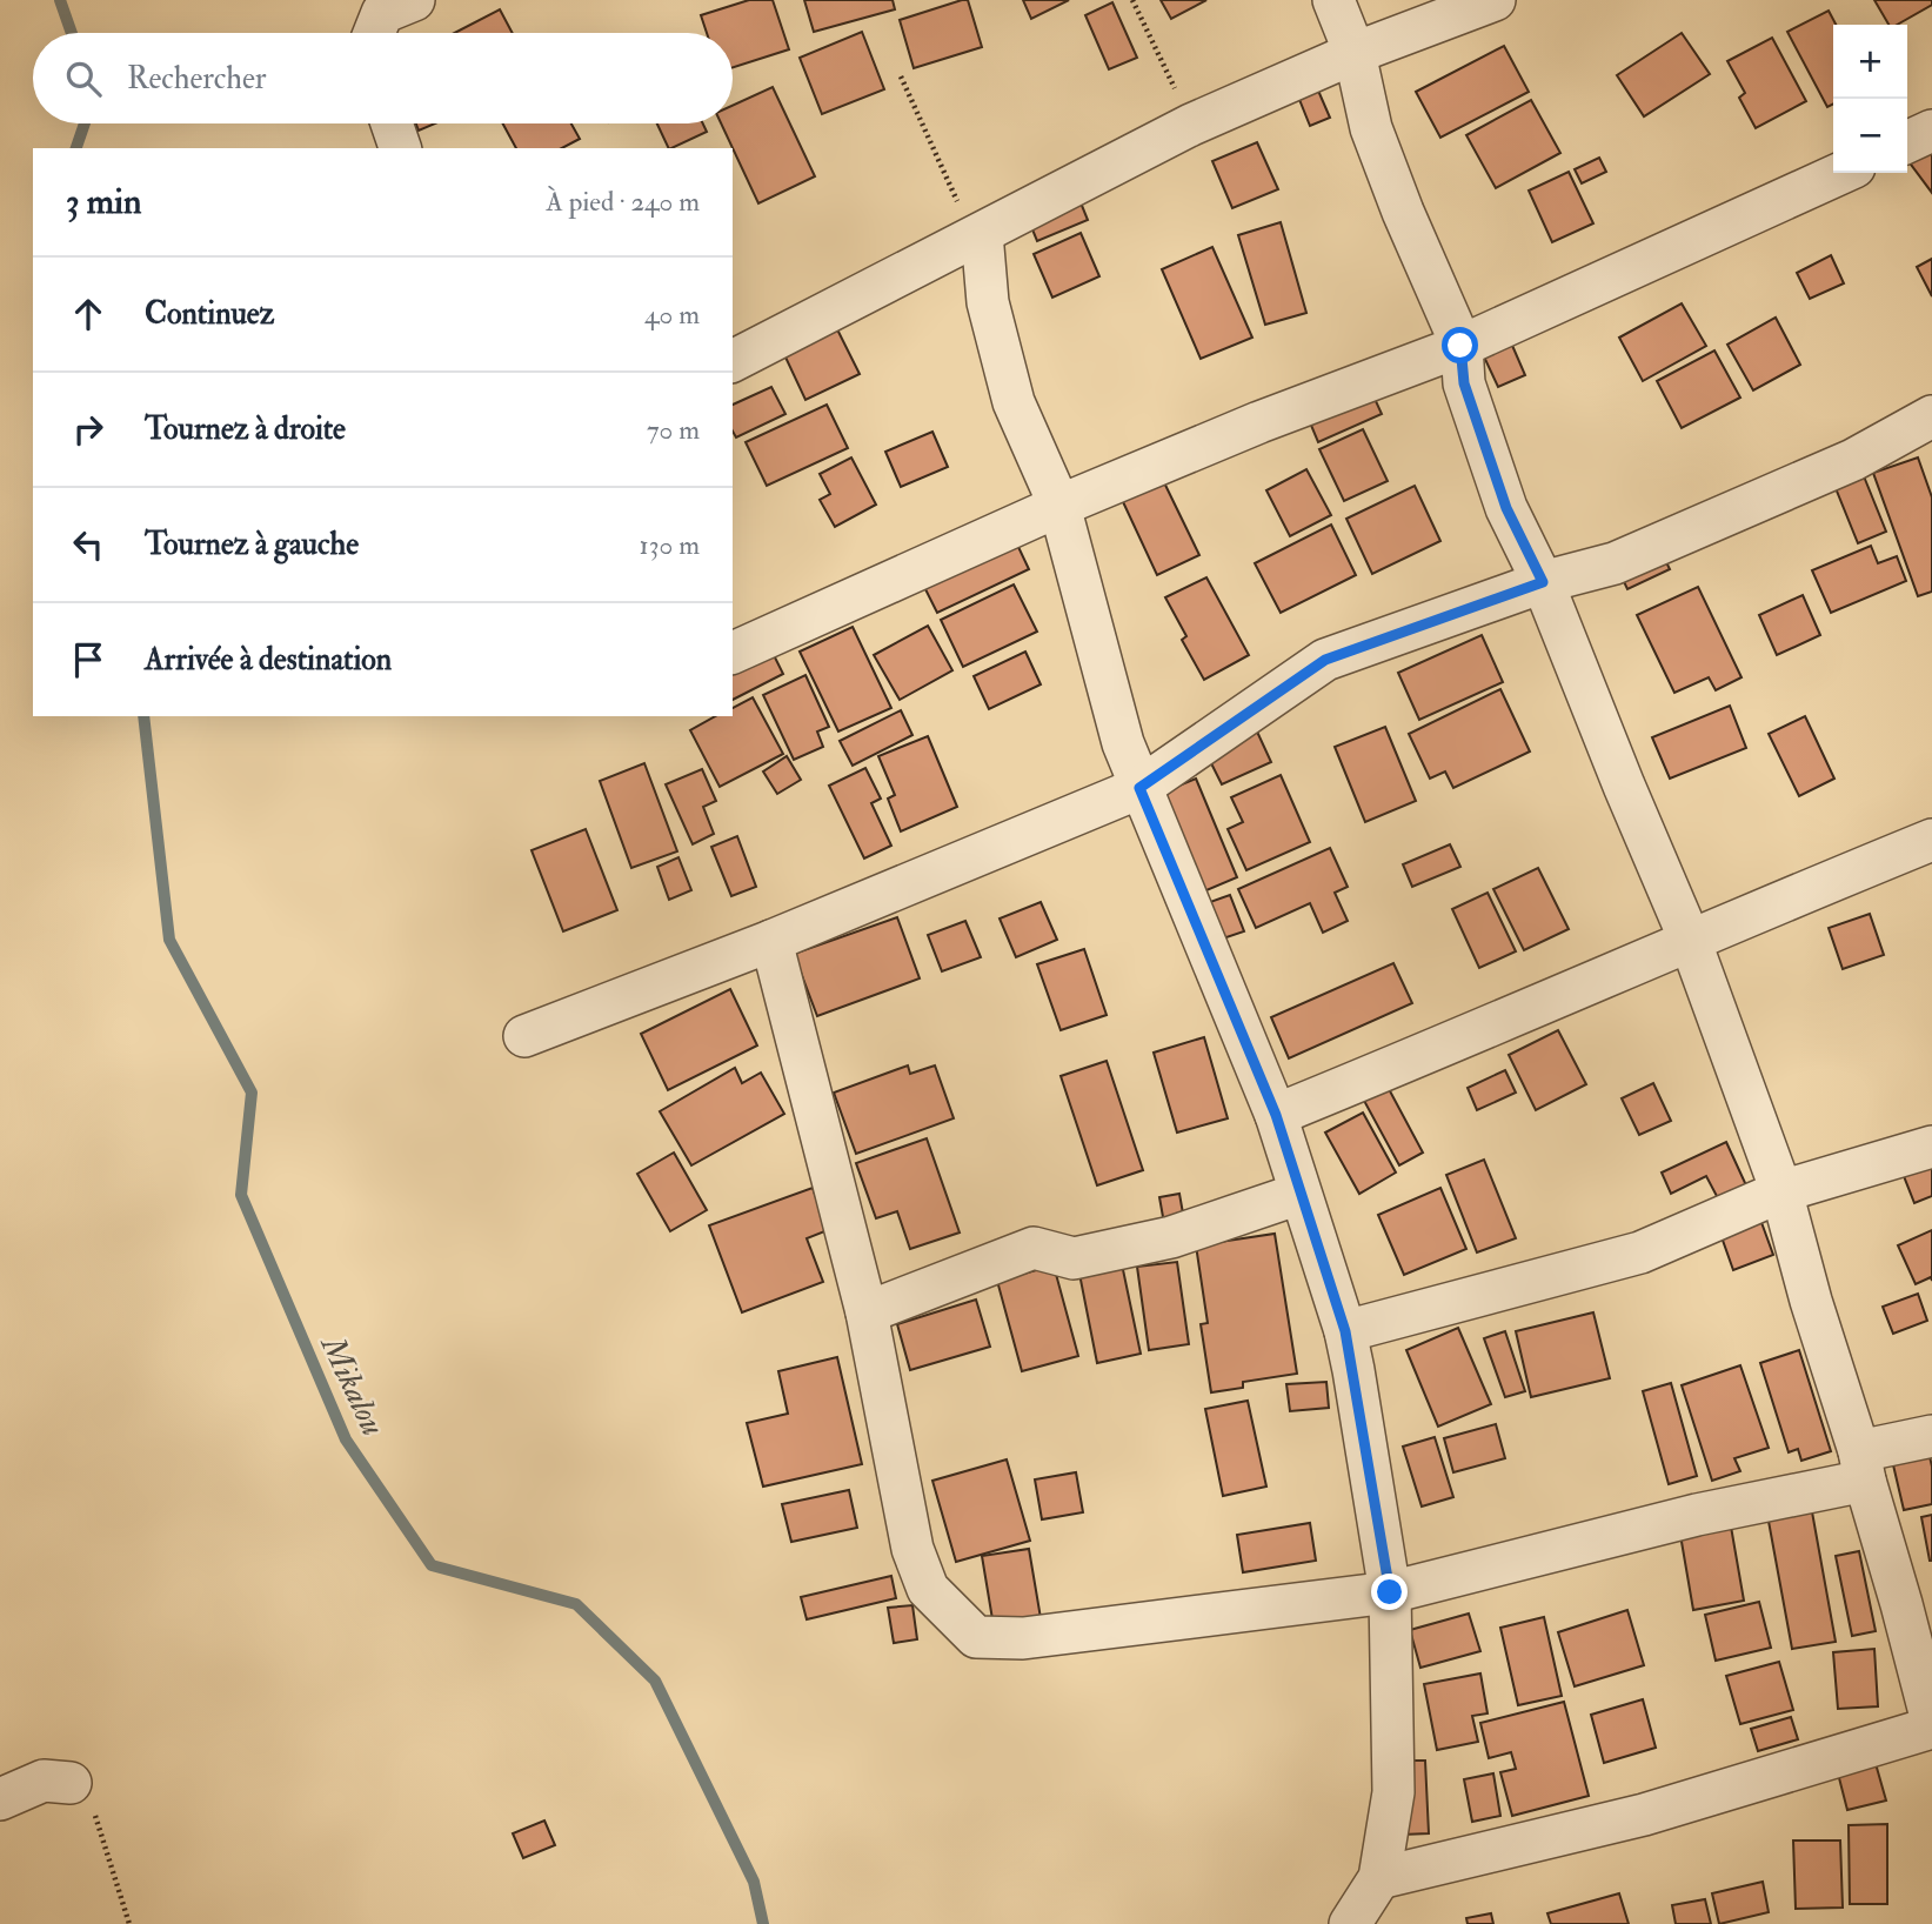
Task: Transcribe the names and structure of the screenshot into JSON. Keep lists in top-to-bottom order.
{
  "water": ["Mikalou"],
  "page": {
    "map_buttons": ["+", "−"],
    "search": "Rechercher",
    "heading": ["3 min", "À pied · 240 m"],
    "list": [
      ["Continuez", "40 m"],
      ["Tournez à droite", "70 m"],
      ["Tournez à gauche", "130 m"],
      "Arrivée à destination"
    ]
  }
}
